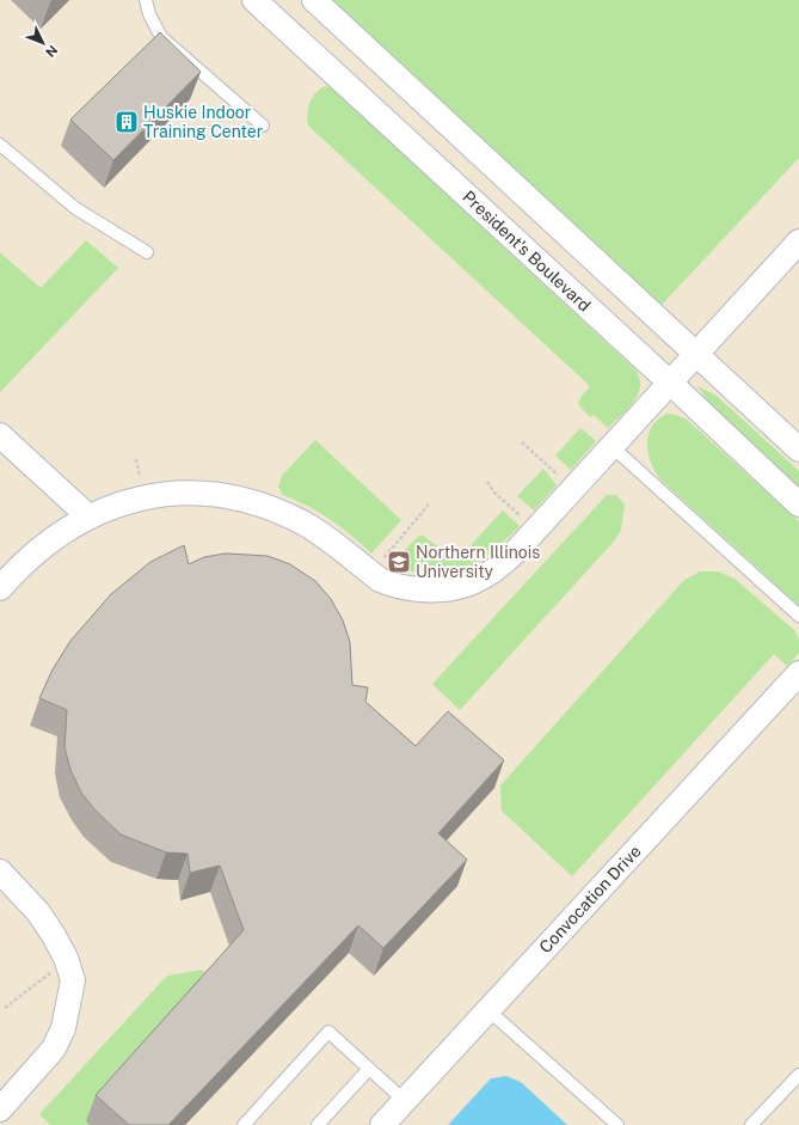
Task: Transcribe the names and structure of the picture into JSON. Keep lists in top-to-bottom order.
{
  "streets": {
    "street": ["President's Boulevard", "Convocation Drive"]
  },
  "places": {
    "building": ["Huskie Indoor Training Center"],
    "school or university": ["Northern Illinois University"]
  },
  "north": "bottom right"
}
